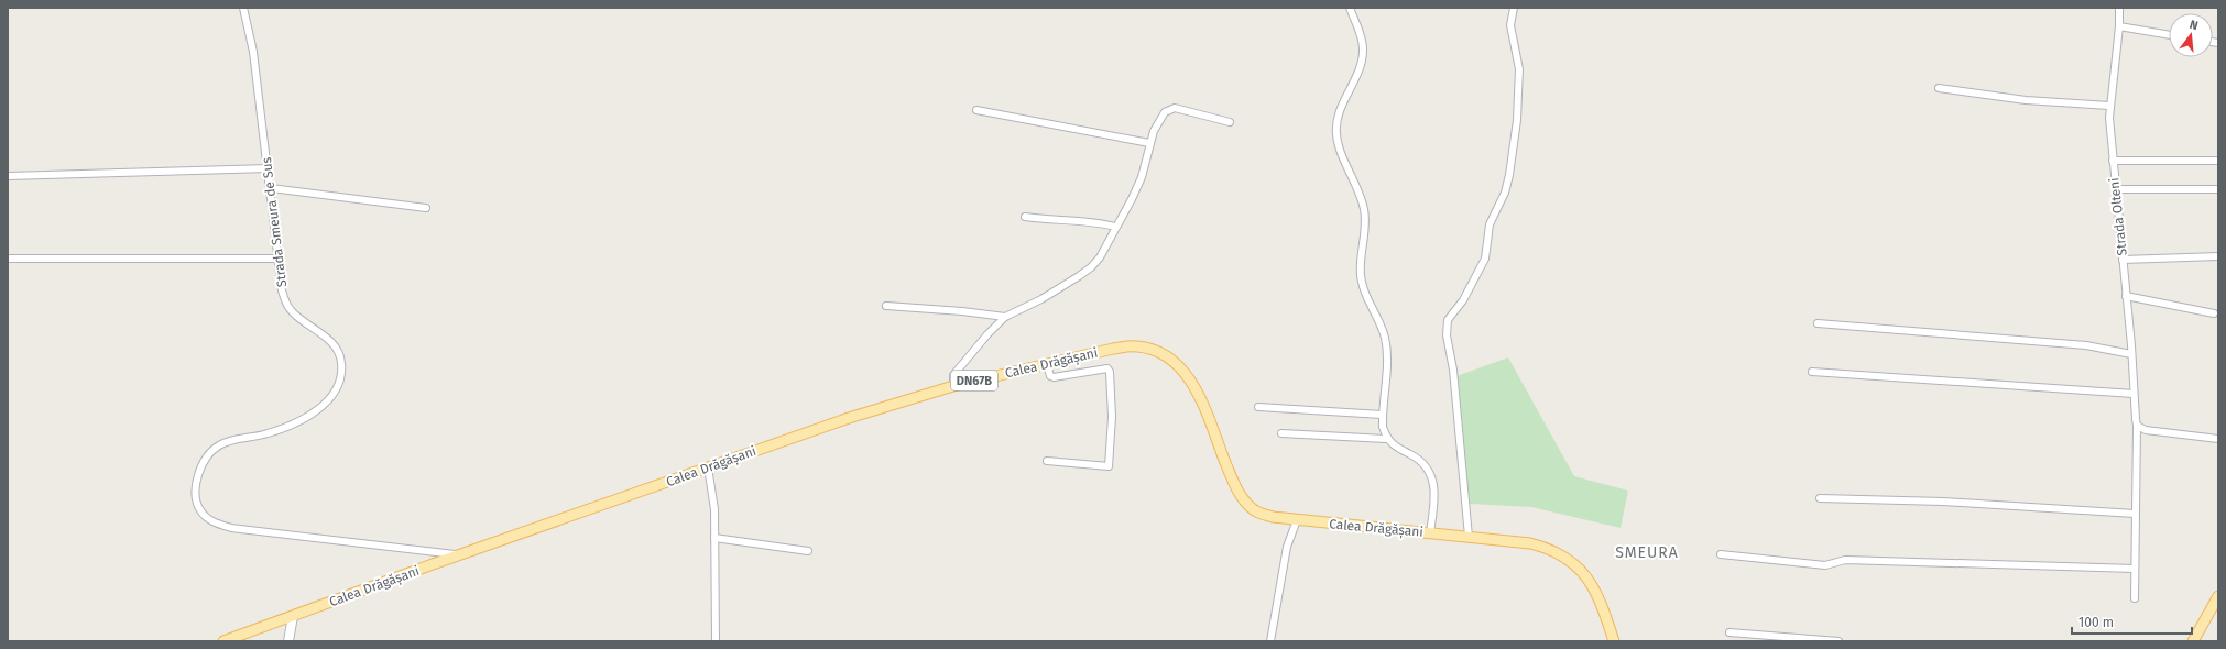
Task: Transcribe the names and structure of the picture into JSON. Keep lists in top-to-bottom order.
{
  "streets": {
    "main road": ["Calea Drăgășani", "DN67B"],
    "street": ["Strada Olteni", "Strada Smeura de Sus"]
  },
  "crossings": [
    ["Strada Smeura de Sus", "Calea Drăgășani"]
  ],
  "districts": ["SMEURA"],
  "scale_bar": "100 m",
  "north": "top"
}
